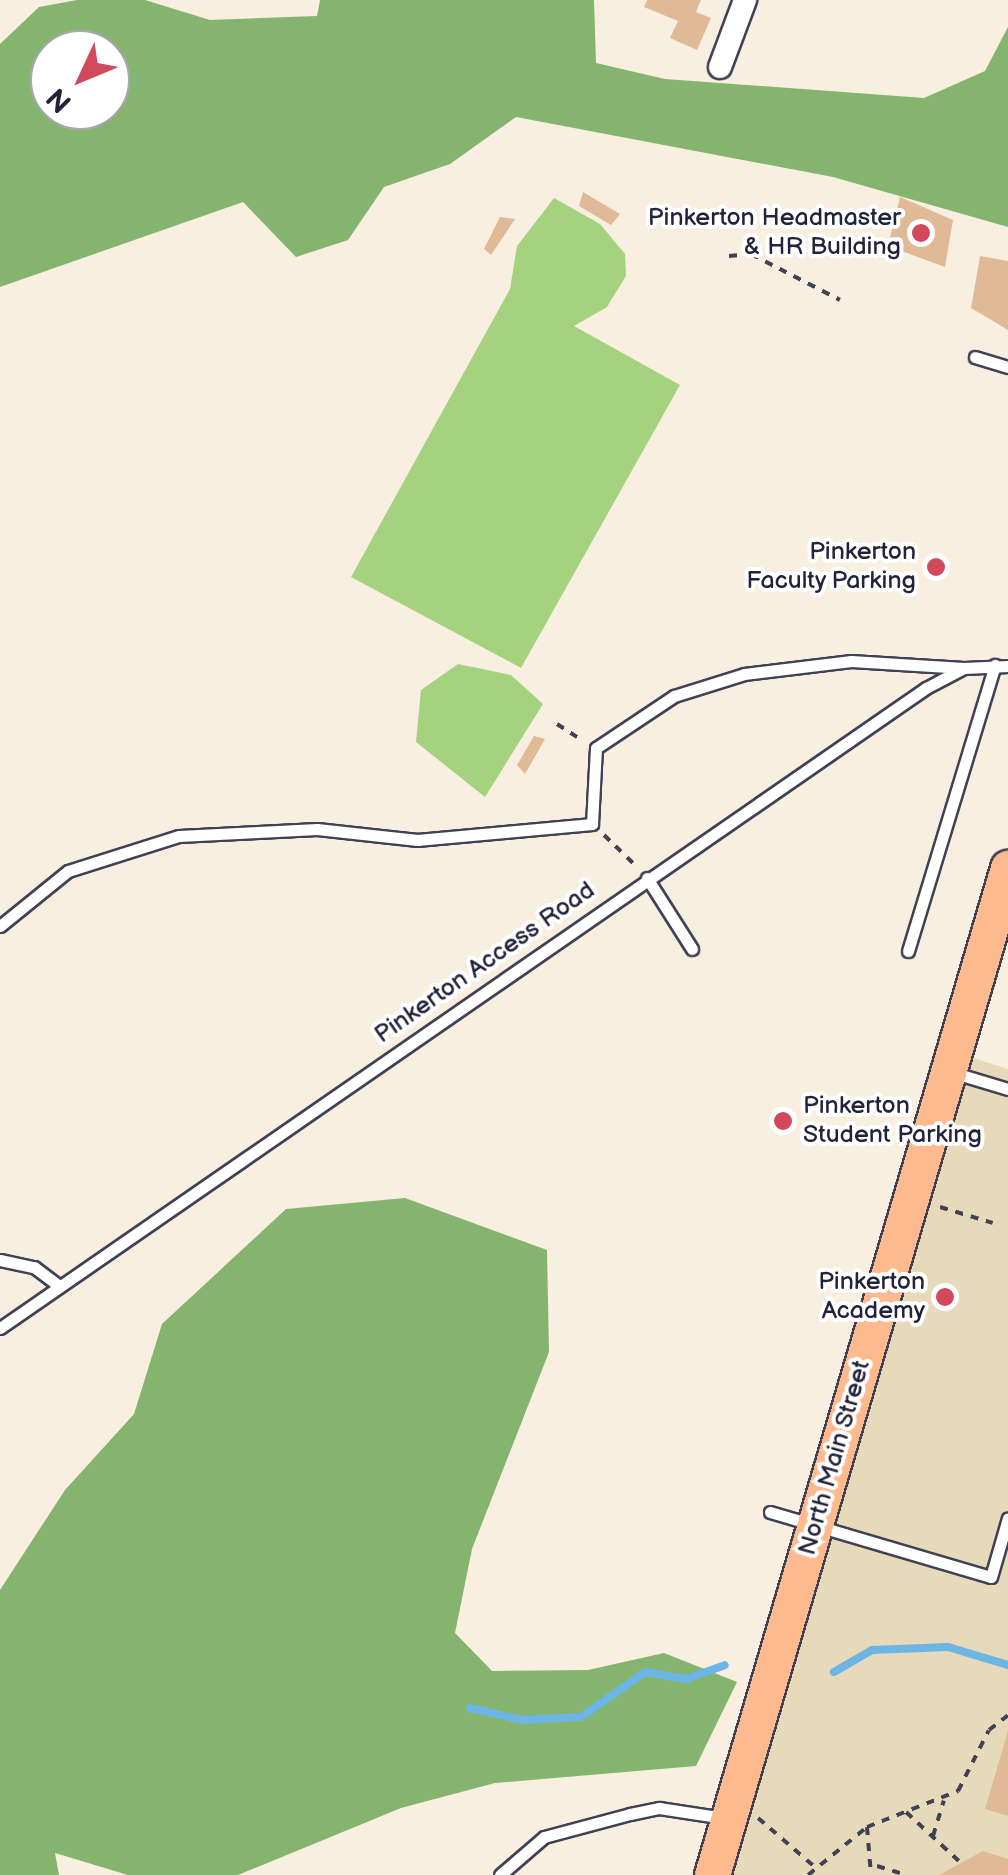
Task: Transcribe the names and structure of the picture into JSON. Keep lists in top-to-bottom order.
{
  "streets": {
    "main road": ["North Main Street"],
    "lane": ["Pinkerton Access Road"]
  },
  "places": [
    "Pinkerton Headmaster & HR Building",
    "Pinkerton Faculty Parking",
    "Pinkerton Student Parking",
    "Pinkerton Academy"
  ],
  "north": "bottom left"
}
